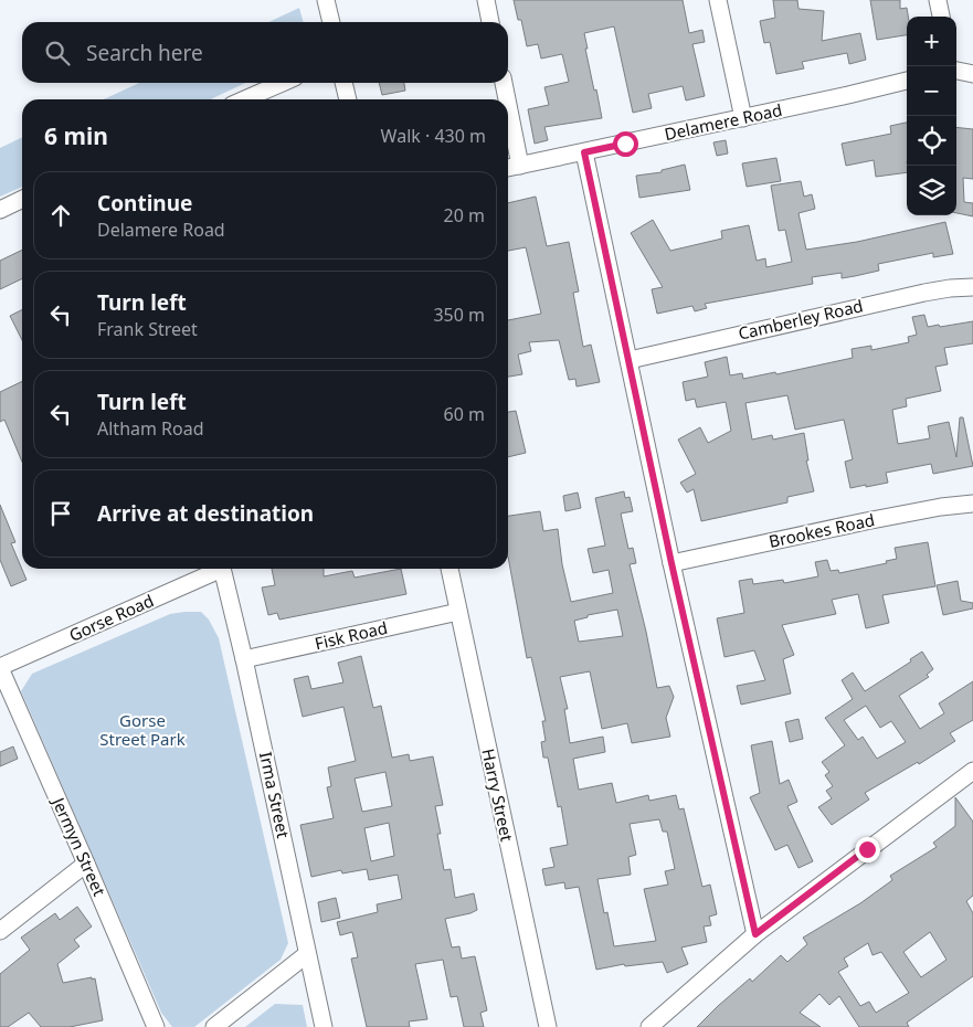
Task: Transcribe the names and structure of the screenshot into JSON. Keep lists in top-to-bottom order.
{
  "streets": {
    "street": [
      "Delamere Road",
      "Camberley Road",
      "Brookes Road",
      "Gorse Road",
      "Fisk Road",
      "Irma Street",
      "Harry Street",
      "Jermyn Street"
    ]
  },
  "crossings": [
    ["Gorse Road", "Jermyn Street"],
    ["Fisk Road", "Irma Street"],
    ["Fisk Road", "Harry Street"]
  ],
  "parks": ["Gorse Street Park"],
  "page": {
    "map_buttons": ["+", "−"],
    "search": "Search here",
    "heading": ["6 min", "Walk · 430 m"],
    "list": [
      ["Continue", "Delamere Road", "20 m"],
      ["Turn left", "Frank Street", "350 m"],
      ["Turn left", "Altham Road", "60 m"],
      "Arrive at destination"
    ]
  }
}
